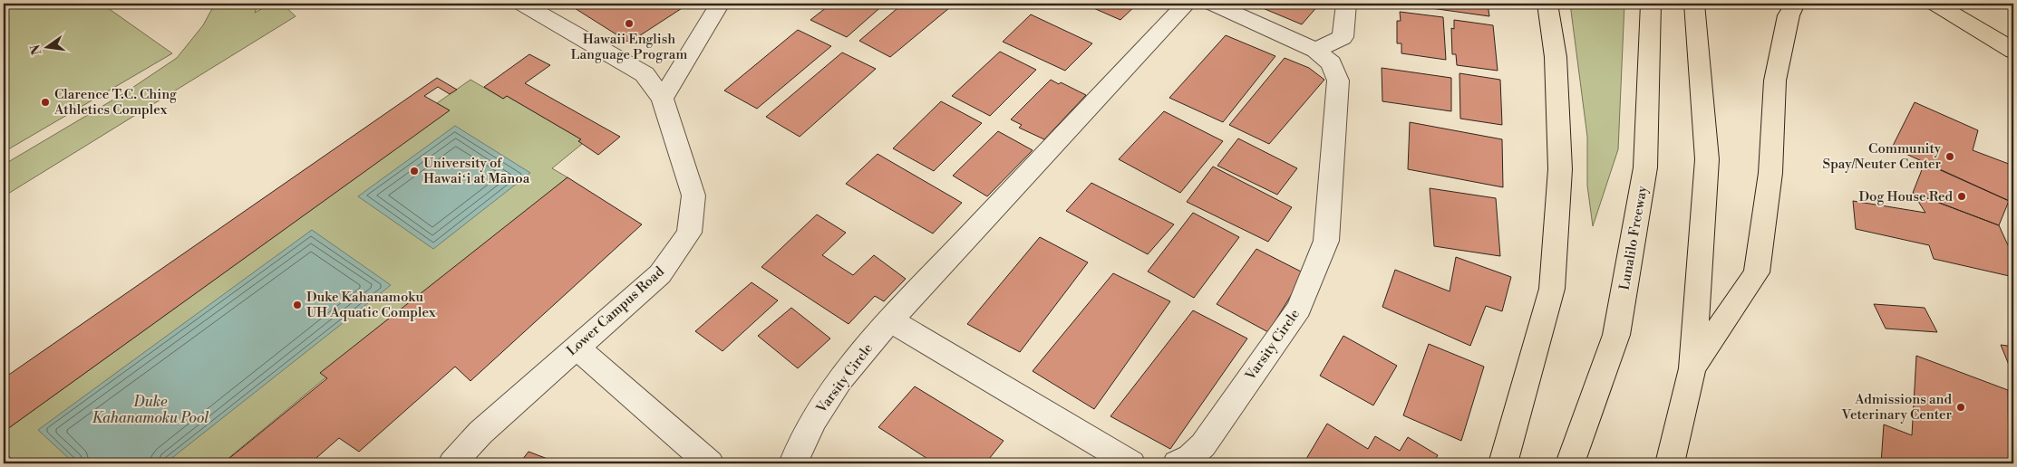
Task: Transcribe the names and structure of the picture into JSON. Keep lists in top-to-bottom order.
{
  "streets": {
    "main road": ["Lunalilo Freeway"],
    "street": ["Lower Campus Road", "Varsity Circle"]
  },
  "water": ["Duke Kahanamoku Pool"],
  "places": [
    "Hawaii English Language Program",
    "Clarence T.C. Ching Athletics Complex",
    "Community Spay/Neuter Center",
    "University of Hawaiʻi at Mānoa",
    "Dog House Red",
    "Duke Kahanamoku UH Aquatic Complex",
    "Admissions and Veterinary Center"
  ],
  "north": "left"
}
